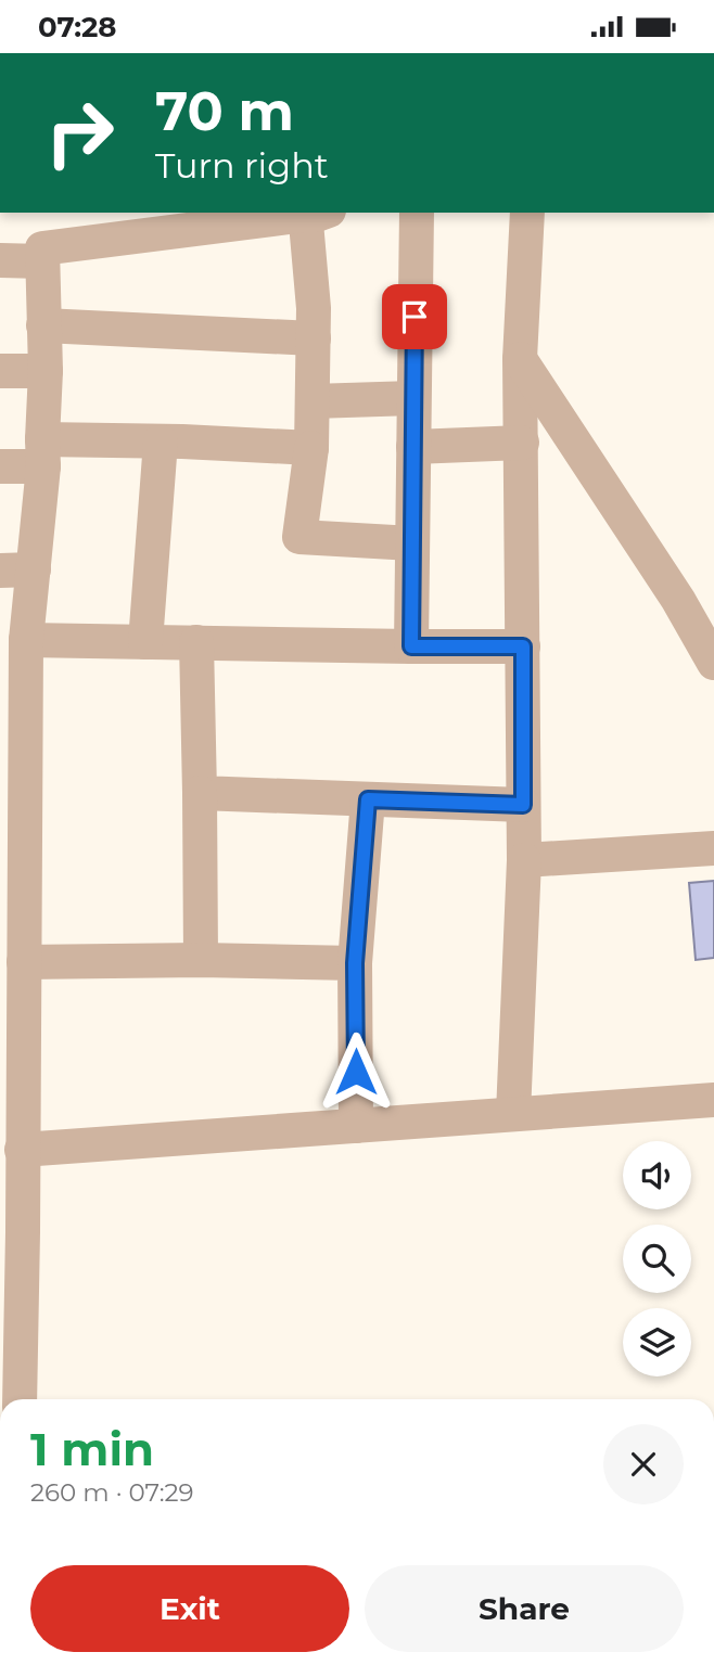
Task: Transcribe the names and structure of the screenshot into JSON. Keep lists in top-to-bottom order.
{
  "page": {
    "status": "07:28",
    "turn": ["70 m", "Turn right"],
    "heading": ["1 min", "260 m · 07:29"],
    "buttons": ["Exit", "Share"]
  }
}
